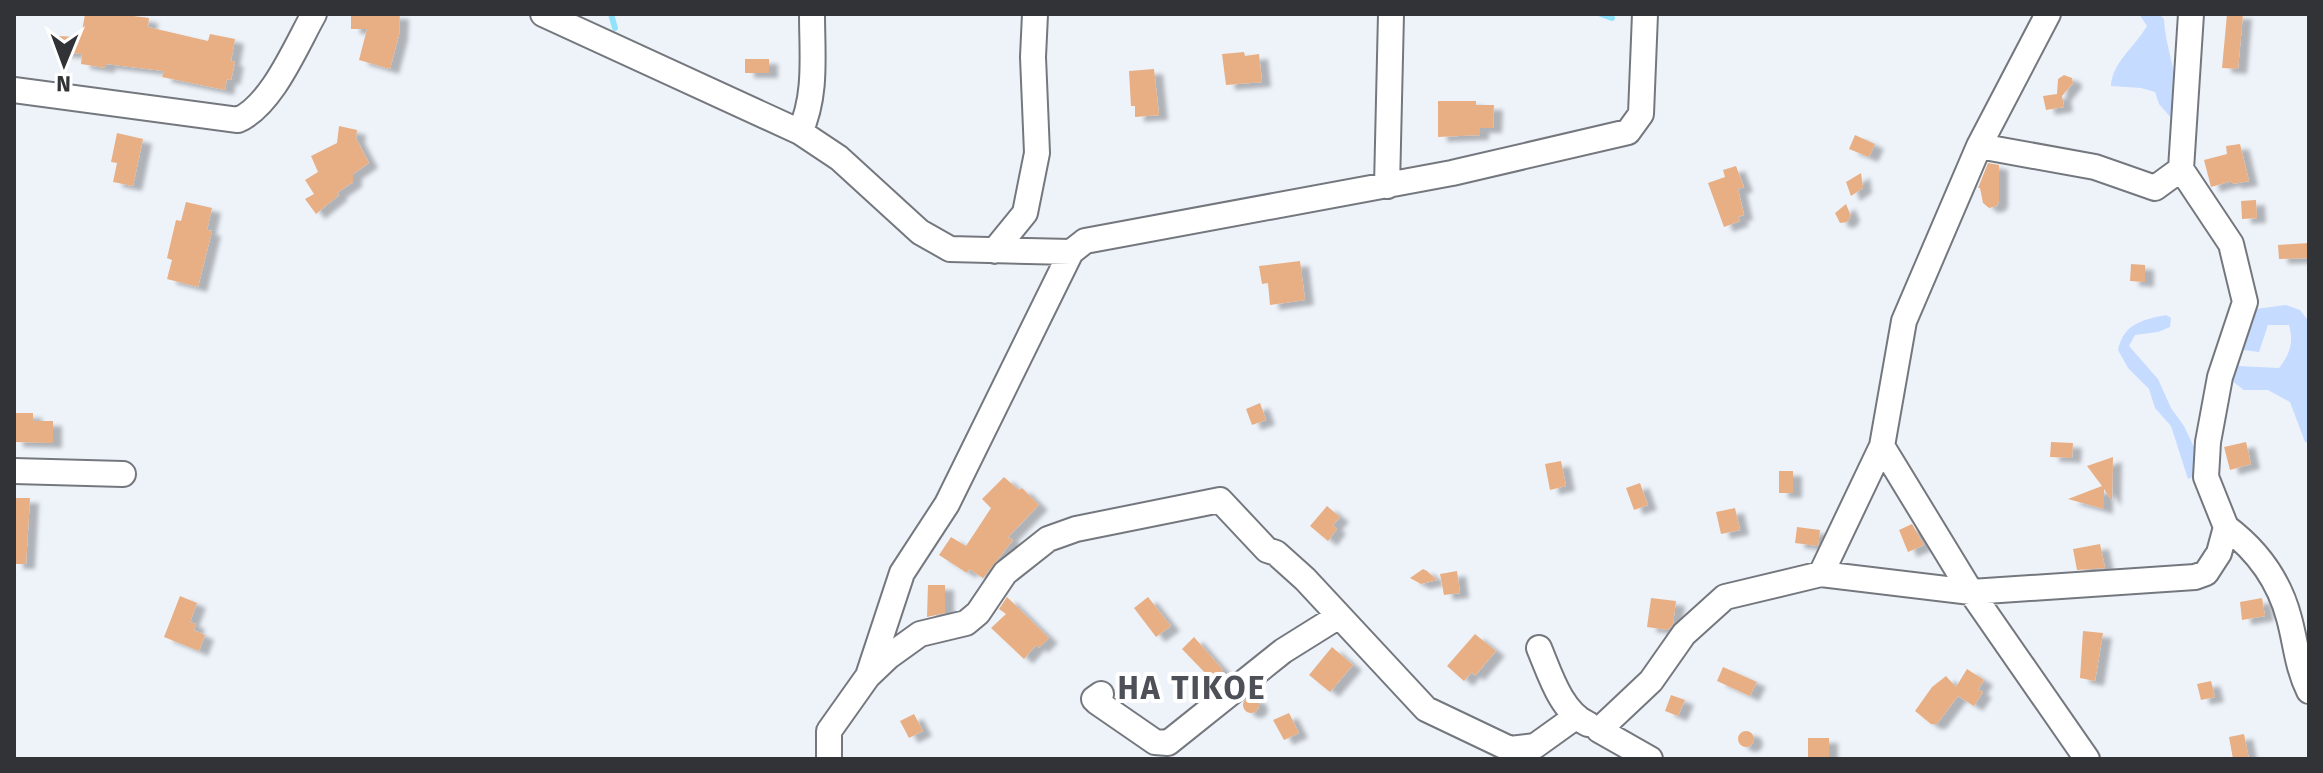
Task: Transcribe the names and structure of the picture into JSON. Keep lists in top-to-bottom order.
{
  "districts": ["HA TIKOE"],
  "north": "bottom"
}
